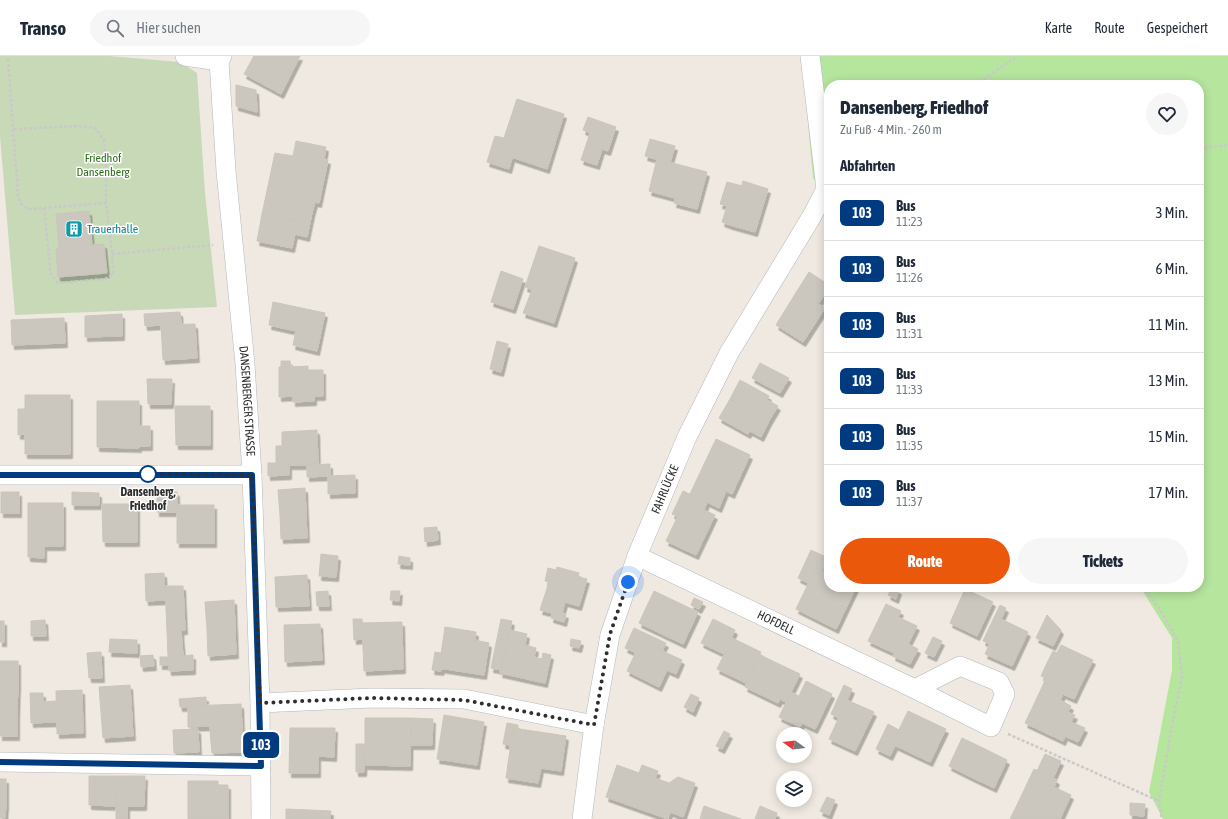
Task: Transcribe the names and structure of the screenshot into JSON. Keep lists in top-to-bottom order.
{
  "streets": {
    "street": ["DANSENBERGER STRASSE", "FAHRLÜCKE", "HOFDELL"]
  },
  "crossings": [
    ["FAHRLÜCKE", "HOFDELL"]
  ],
  "parks": ["Friedhof Dansenberg"],
  "places": {
    "building": ["Trauerhalle"],
    "other": ["Dansenberg, Friedhof"]
  },
  "lines": ["bus line 103"],
  "north": "left",
  "page": {
    "header": "Transo",
    "search": "Hier suchen",
    "nav": ["Karte", "Route", "Gespeichert"],
    "on_map": "103",
    "heading": [
      ["Dansenberg, Friedhof", "Zu Fuß · 4 Min. · 260 m"],
      "Abfahrten"
    ],
    "list": [
      {
        "mark": "103",
        "name": "Bus",
        "note": "11:23",
        "value": "3 Min."
      },
      {
        "mark": "103",
        "name": "Bus",
        "note": "11:26",
        "value": "6 Min."
      },
      {
        "mark": "103",
        "name": "Bus",
        "note": "11:31",
        "value": "11 Min."
      },
      {
        "mark": "103",
        "name": "Bus",
        "note": "11:33",
        "value": "13 Min."
      },
      {
        "mark": "103",
        "name": "Bus",
        "note": "11:35",
        "value": "15 Min."
      },
      {
        "mark": "103",
        "name": "Bus",
        "note": "11:37",
        "value": "17 Min."
      }
    ],
    "buttons": ["Route", "Tickets"]
  }
}
